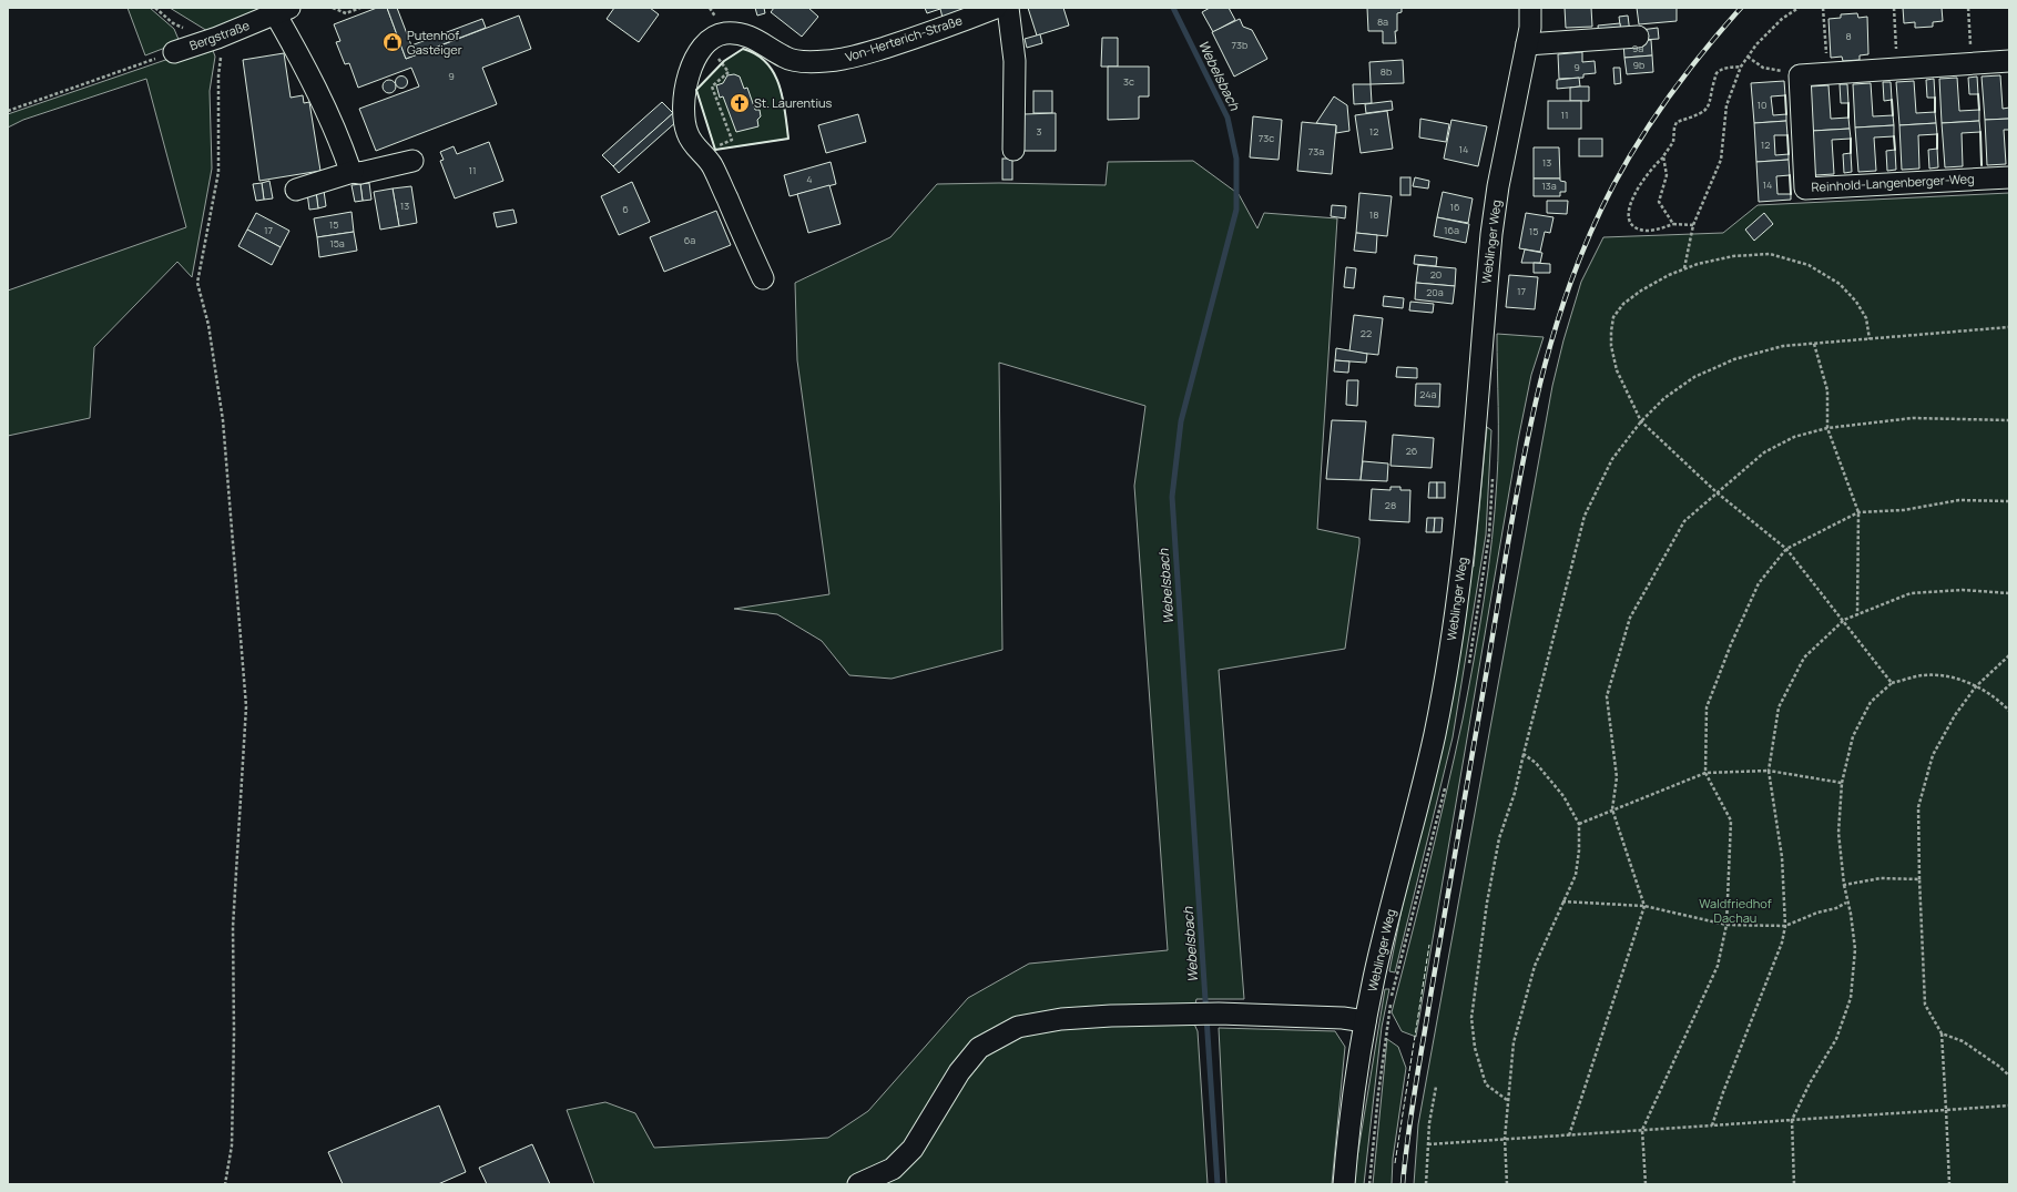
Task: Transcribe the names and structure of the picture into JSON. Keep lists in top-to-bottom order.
{
  "streets": {
    "street": [
      "Bergstraße",
      "Von-Herterich-Straße",
      "Reinhold-Langenberger-Weg",
      "Weblinger Weg"
    ]
  },
  "water": ["Webelsbach"],
  "parks": ["Waldfriedhof Dachau"],
  "places": {
    "shop": ["Putenhof Gasteiger"],
    "church": ["St. Laurentius"]
  },
  "house_numbers": [
    "8a",
    "8",
    "73b",
    "9a",
    "9b",
    "9",
    "8b",
    "9",
    "3c",
    "10",
    "11",
    "3",
    "12",
    "73c",
    "12",
    "14",
    "73a",
    "13",
    "11",
    "4",
    "14",
    "13a",
    "13",
    "16",
    "6",
    "18",
    "15",
    "17",
    "16a",
    "15",
    "6a",
    "15a",
    "20",
    "17",
    "20a",
    "22",
    "24a",
    "26",
    "28"
  ]
}
